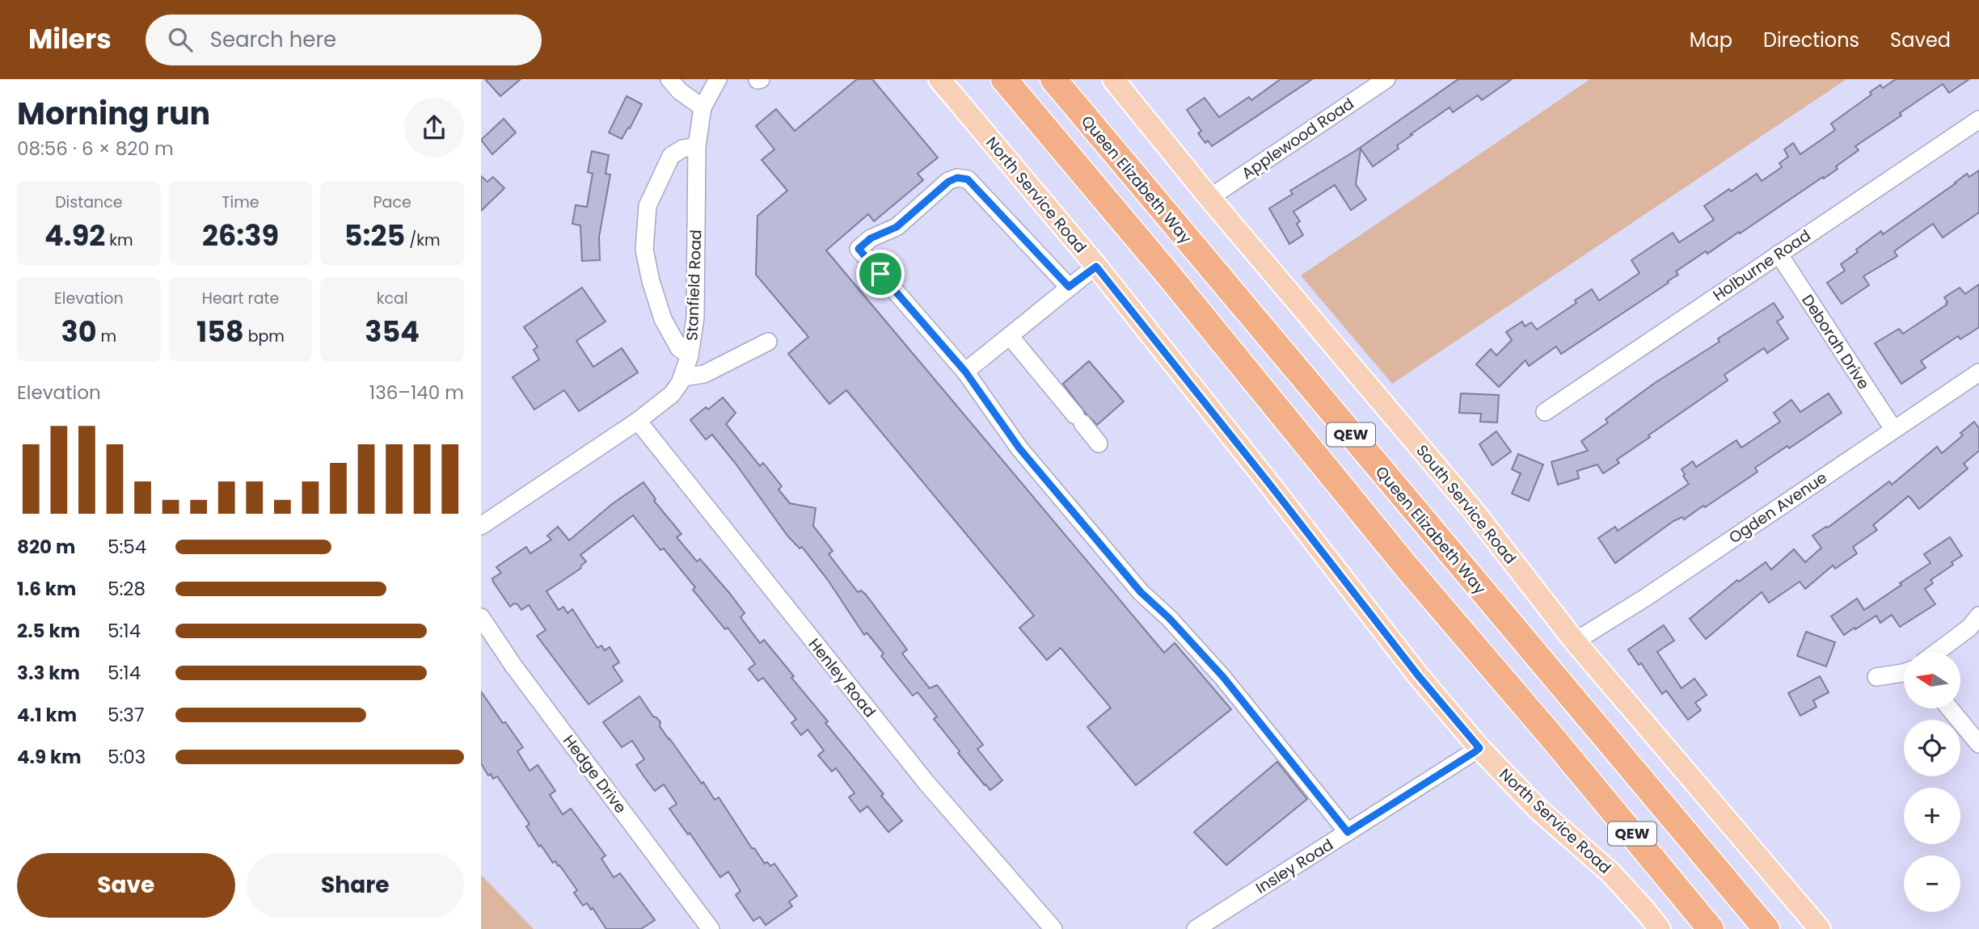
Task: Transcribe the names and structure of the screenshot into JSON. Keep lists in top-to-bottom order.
{
  "streets": {
    "highway": ["Queen Elizabeth Way", "QEW"],
    "main road": ["North Service Road", "South Service Road"],
    "street": [
      "Applewood Road",
      "Holburne Road",
      "Stanfield Road",
      "Deborah Drive",
      "Ogden Avenue",
      "Henley Road",
      "Hedge Drive",
      "Insley Road"
    ]
  },
  "crossings": [
    ["Applewood Road", "South Service Road"],
    ["North Service Road", "Insley Road"],
    ["Holburne Road", "Deborah Drive"],
    ["Stanfield Road", "Henley Road"],
    ["Deborah Drive", "Ogden Avenue"],
    ["South Service Road", "Ogden Avenue"]
  ],
  "north": "left",
  "page": {
    "header": "Milers",
    "search": "Search here",
    "nav": ["Map", "Directions", "Saved"],
    "heading": ["Morning run", "08:56 · 6 × 820 m"],
    "stats": [
      ["Distance", "4.92 km"],
      ["Time", "26:39"],
      ["Pace", "5:25 /km"],
      ["Elevation", "30 m"],
      ["Heart rate", "158 bpm"],
      ["kcal", "354"]
    ],
    "chart": ["Elevation", "136–140 m"],
    "list": [
      {
        "name": "820 m",
        "note": "5:54"
      },
      {
        "name": "1.6 km",
        "note": "5:28"
      },
      {
        "name": "2.5 km",
        "note": "5:14"
      },
      {
        "name": "3.3 km",
        "note": "5:14"
      },
      {
        "name": "4.1 km",
        "note": "5:37"
      },
      {
        "name": "4.9 km",
        "note": "5:03"
      }
    ],
    "map_buttons": ["+", "−"],
    "buttons": ["Save", "Share"]
  }
}
